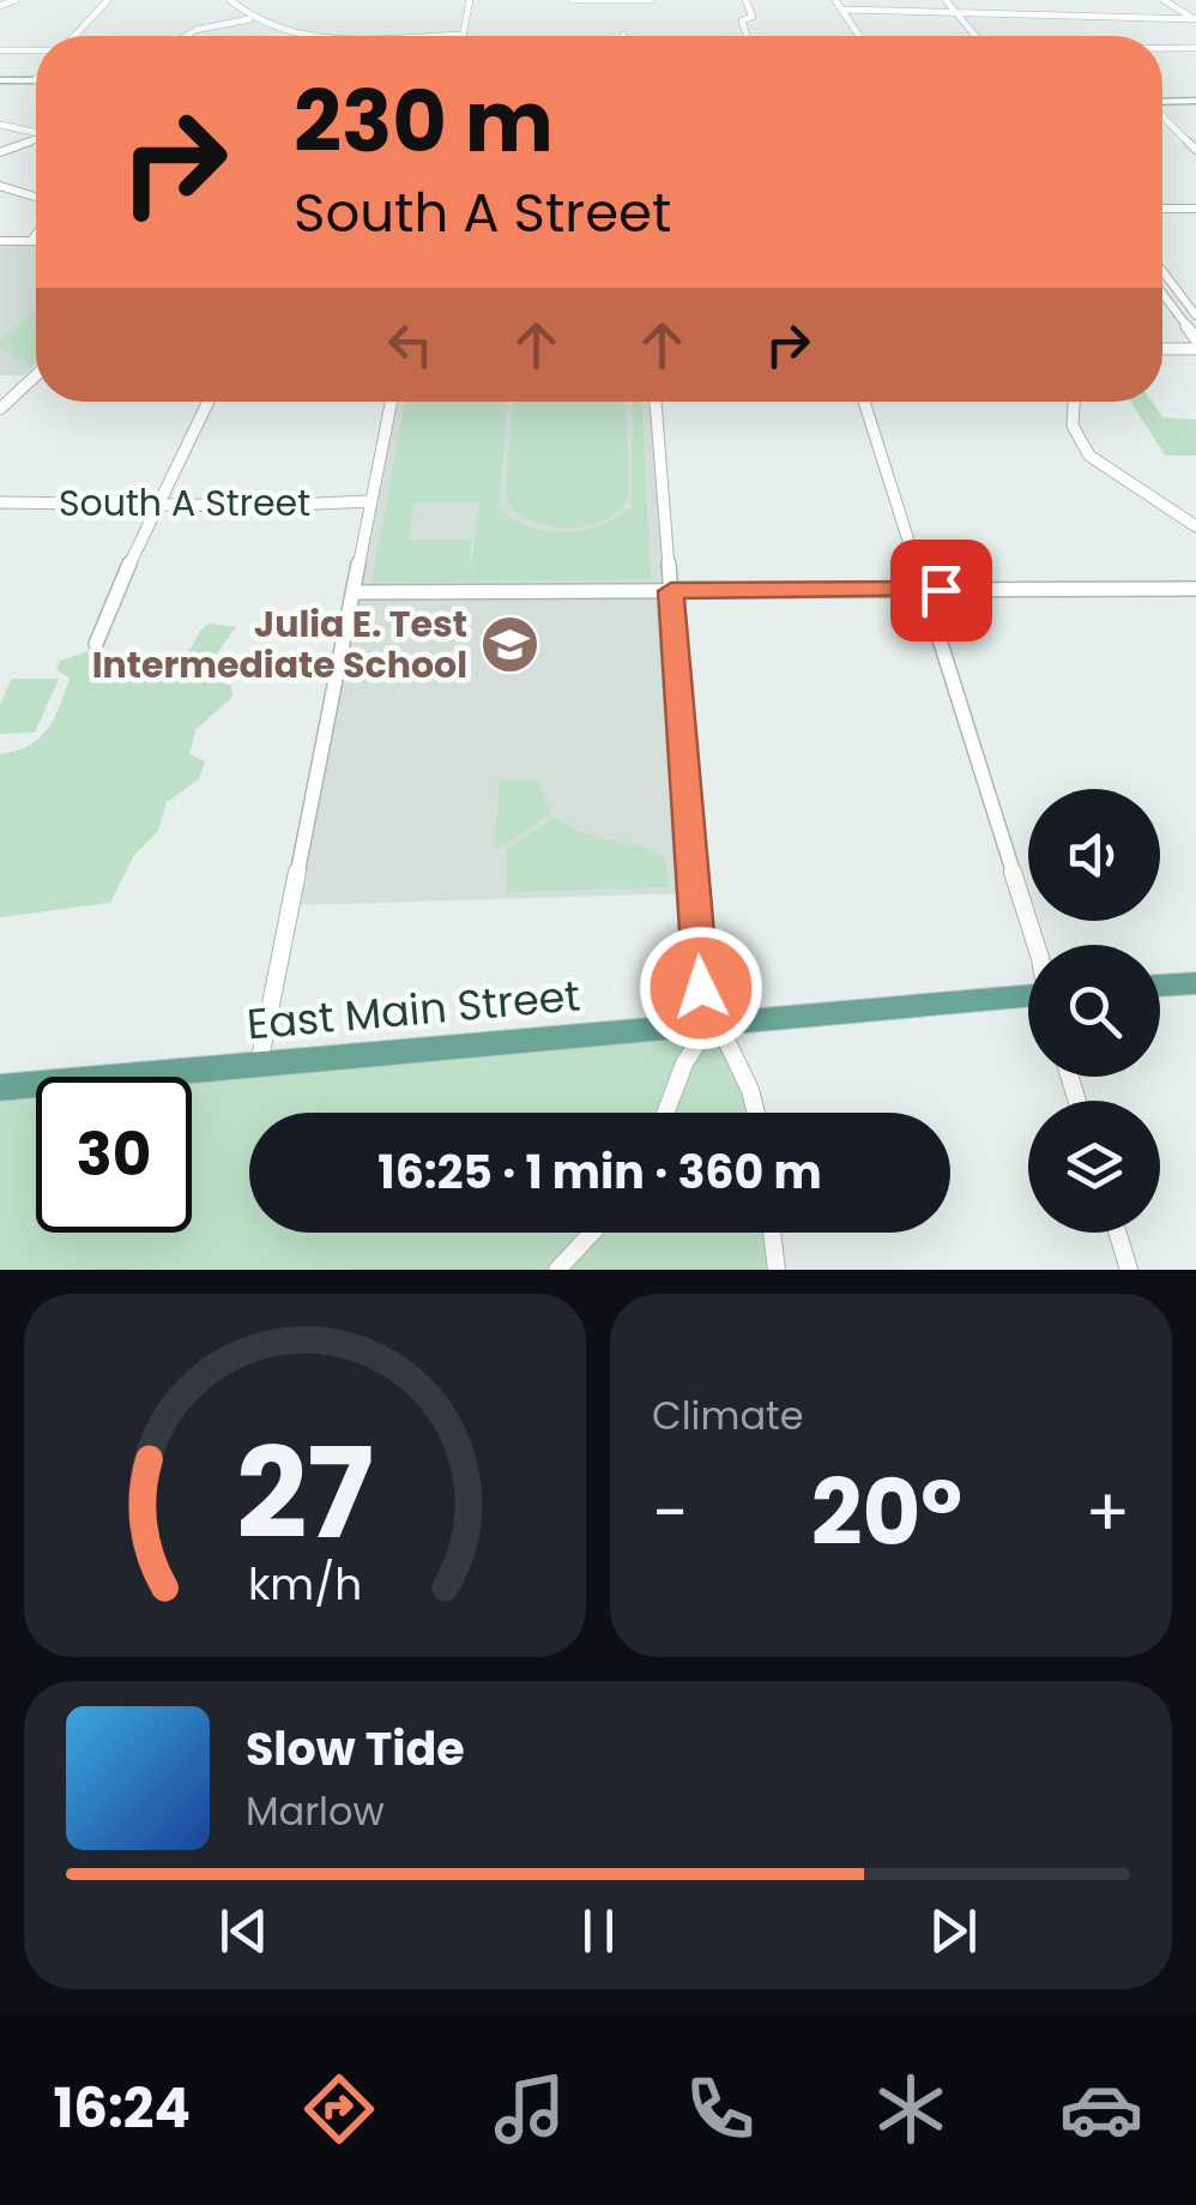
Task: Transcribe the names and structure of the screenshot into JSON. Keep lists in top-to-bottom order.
{
  "streets": {
    "main road": ["East Main Street"],
    "street": ["South A Street"]
  },
  "places": {
    "school or university": ["Julia E. Test Intermediate School"]
  },
  "page": {
    "turn": ["230 m", "South A Street"],
    "limit": "30",
    "trip": "16:25 · 1 min · 360 m",
    "tile": "Climate",
    "heat": ["−", "20°", "+"],
    "song": ["Slow Tide", "Marlow"],
    "tabs": "16:24",
    "gauge": ["27", "km/h"]
  }
}
